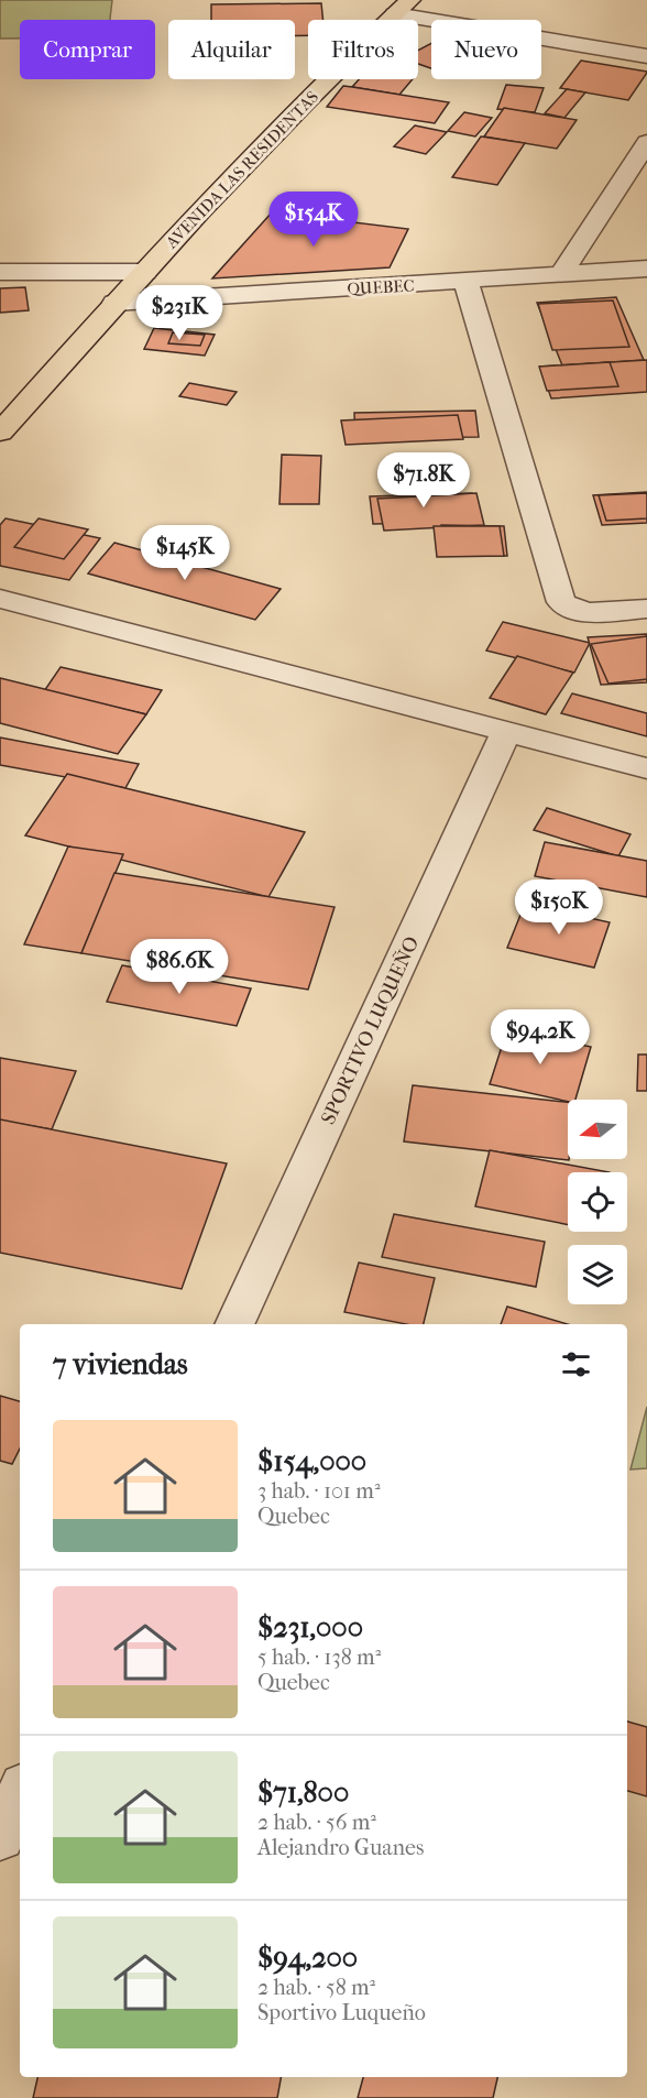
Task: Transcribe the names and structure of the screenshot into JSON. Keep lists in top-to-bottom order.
{
  "streets": {
    "main road": ["AVENIDA LAS RESIDENTAS"],
    "street": ["QUEBEC", "SPORTIVO LUQUEÑO"]
  },
  "crossings": [
    ["AVENIDA LAS RESIDENTAS", "QUEBEC"]
  ],
  "north": "left",
  "page": {
    "chip": [
      "Comprar",
      "Alquilar",
      "Filtros",
      "Nuevo"
    ],
    "price": [
      "$154K",
      "$231K",
      "$71.8K",
      "$145K",
      "$150K",
      "$86.6K",
      "$94.2K"
    ],
    "heading": "7 viviendas",
    "list": [
      {
        "name": "$154,000",
        "note": "3 hab. · 101 m² · Quebec"
      },
      {
        "name": "$231,000",
        "note": "5 hab. · 138 m² · Quebec"
      },
      {
        "name": "$71,800",
        "note": "2 hab. · 56 m² · Alejandro Guanes"
      },
      {
        "name": "$94,200",
        "note": "2 hab. · 58 m² · Sportivo Luqueño"
      }
    ]
  }
}
